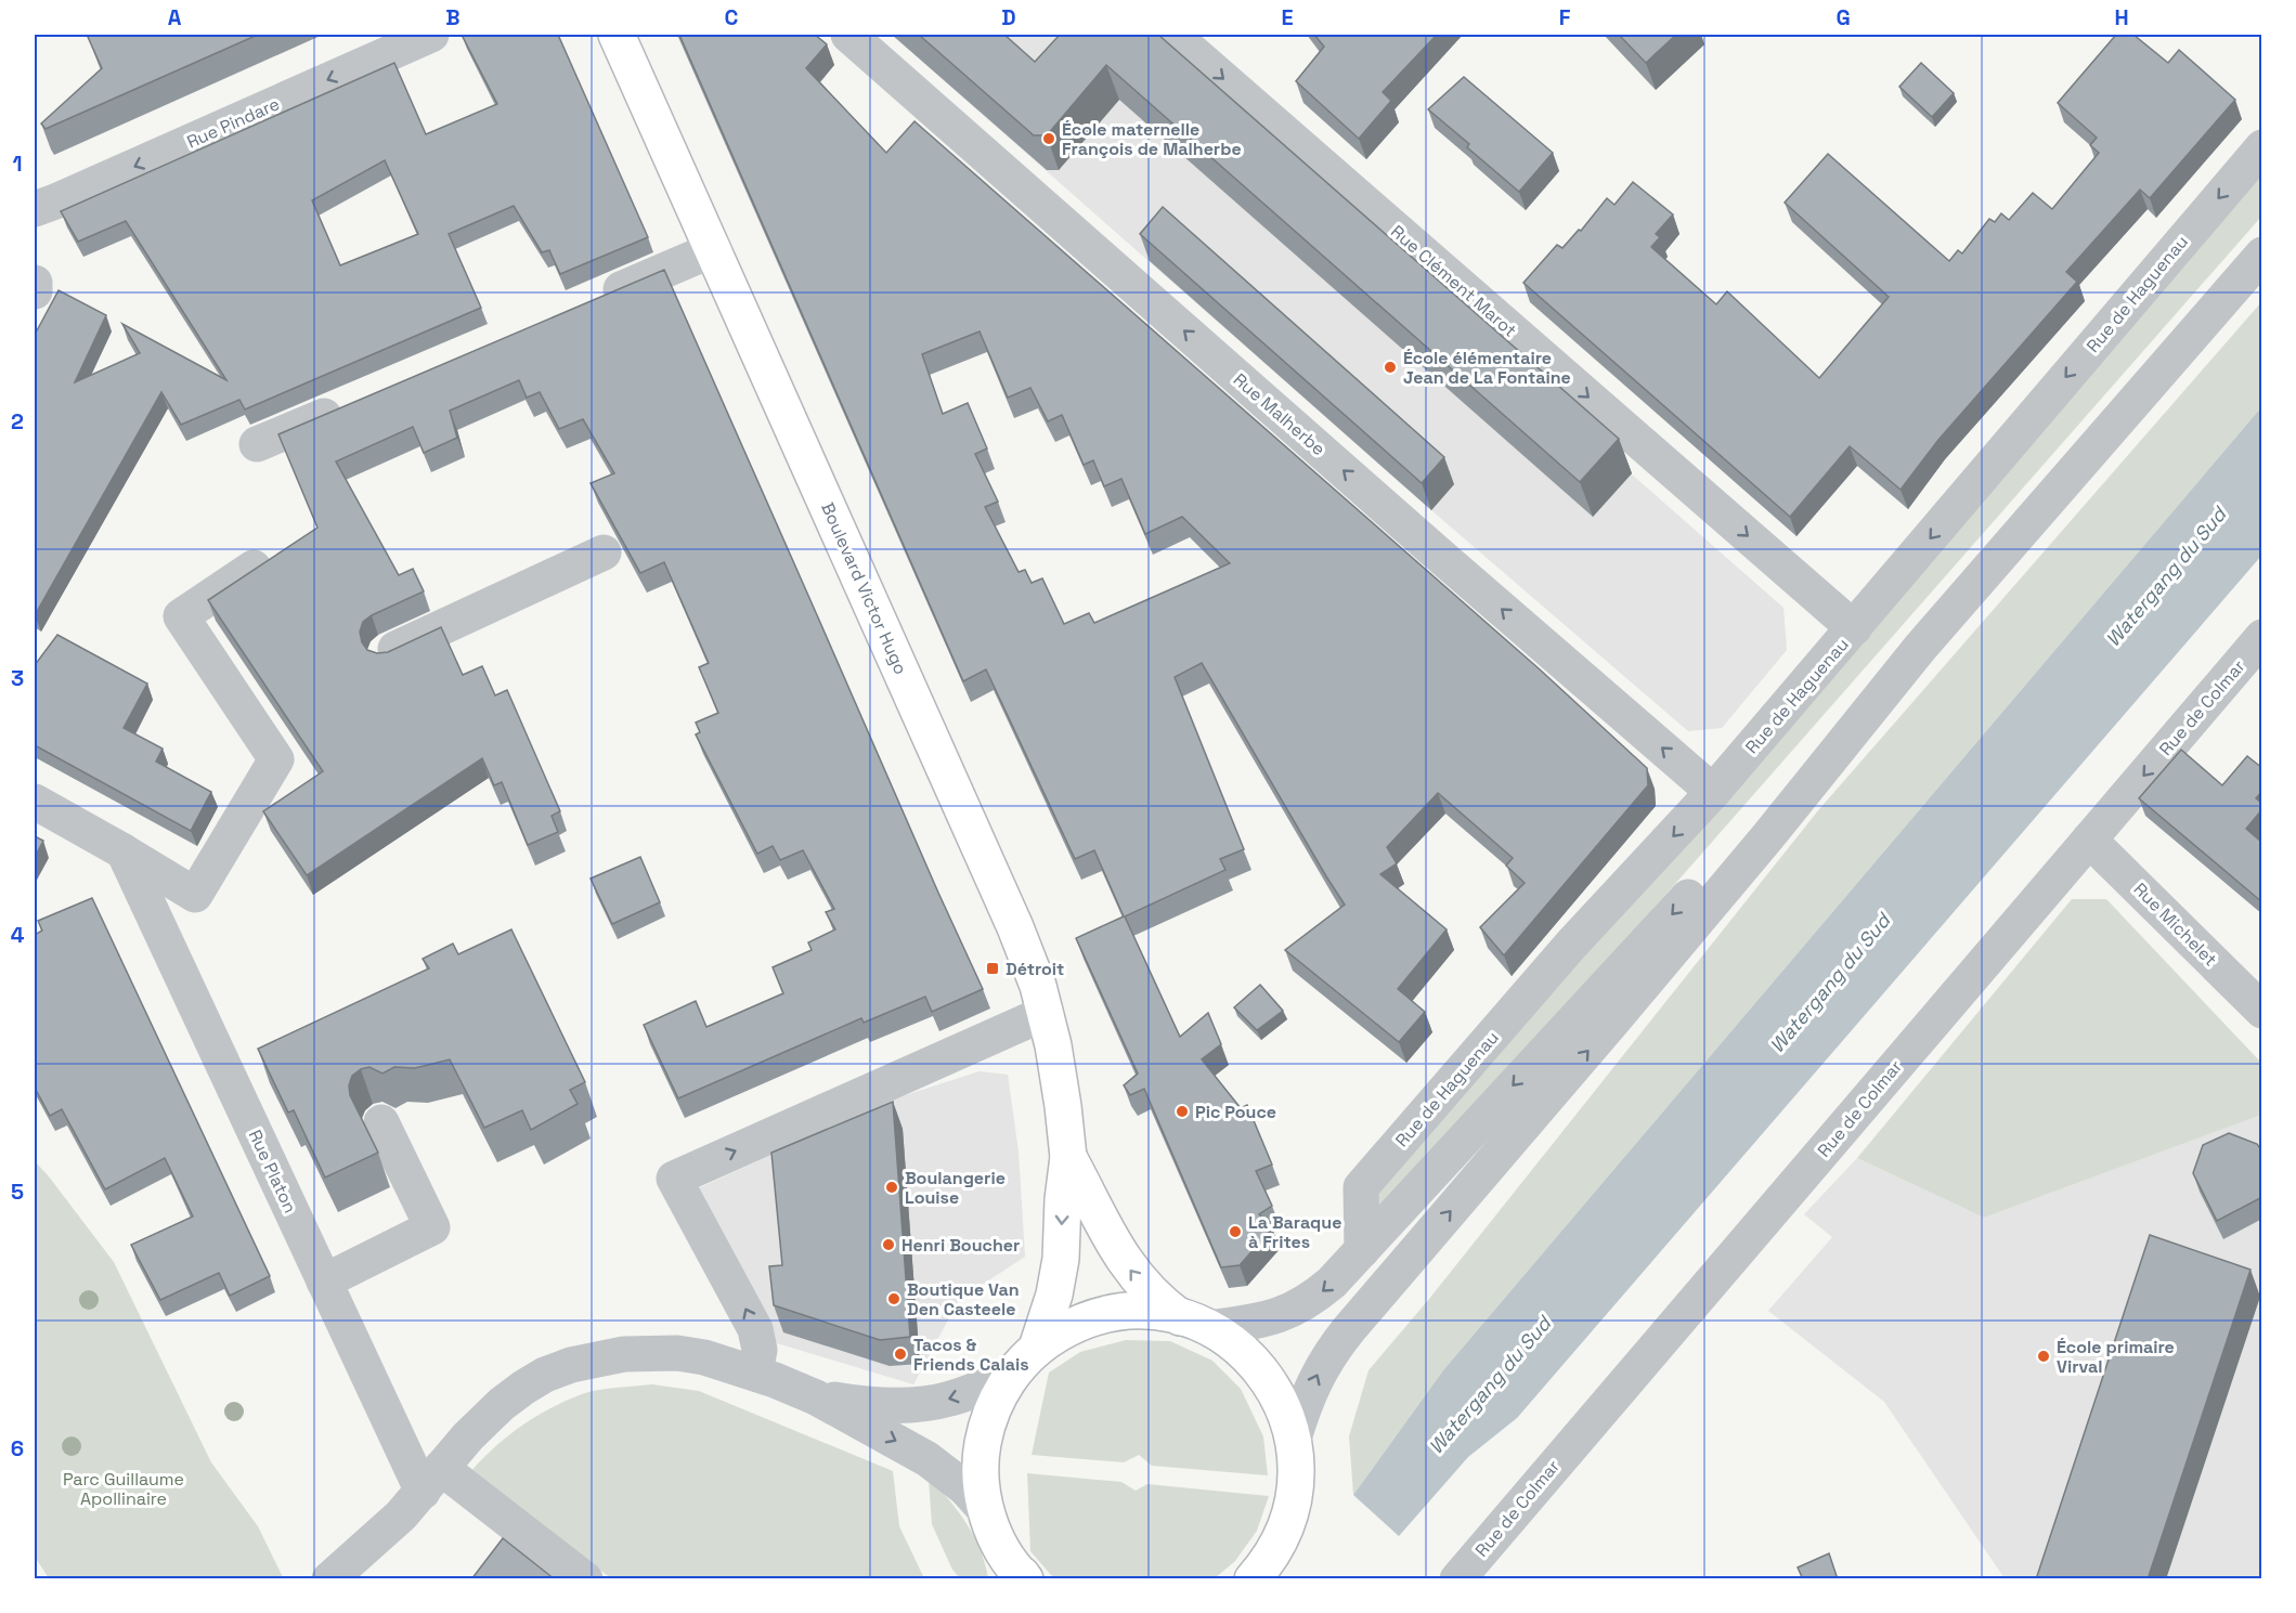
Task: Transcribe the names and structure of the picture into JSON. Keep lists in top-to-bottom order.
{
  "streets": {
    "main road": ["Boulevard Victor Hugo"],
    "street": [
      "Rue Pindare",
      "Rue Clément Marot",
      "Rue de Haguenau",
      "Rue Malherbe",
      "Rue de Colmar",
      "Rue Michelet",
      "Rue Platon"
    ]
  },
  "crossings": [
    ["Rue Clément Marot", "Rue de Haguenau"],
    ["Rue de Haguenau", "Rue Malherbe"],
    ["Rue de Colmar", "Rue Michelet"]
  ],
  "one_way": ["Rue Pindare", "Rue Clément Marot", "Rue Malherbe"],
  "water": ["Watergang du Sud"],
  "parks": ["Parc Guillaume Apollinaire"],
  "places": {
    "other": [
      "École maternelle François de Malherbe",
      "École élémentaire Jean de La Fontaine",
      "Pic Pouce",
      "Boulangerie Louise",
      "La Baraque à Frites",
      "Henri Boucher",
      "Boutique Van Den Casteele",
      "Tacos & Friends Calais",
      "École primaire Virval"
    ],
    "transit": ["Détroit"]
  },
  "grid": {
    "columns": [
      "A",
      "B",
      "C",
      "D",
      "E",
      "F",
      "G",
      "H"
    ],
    "rows": [
      "1",
      "2",
      "3",
      "4",
      "5",
      "6"
    ]
  }
}
